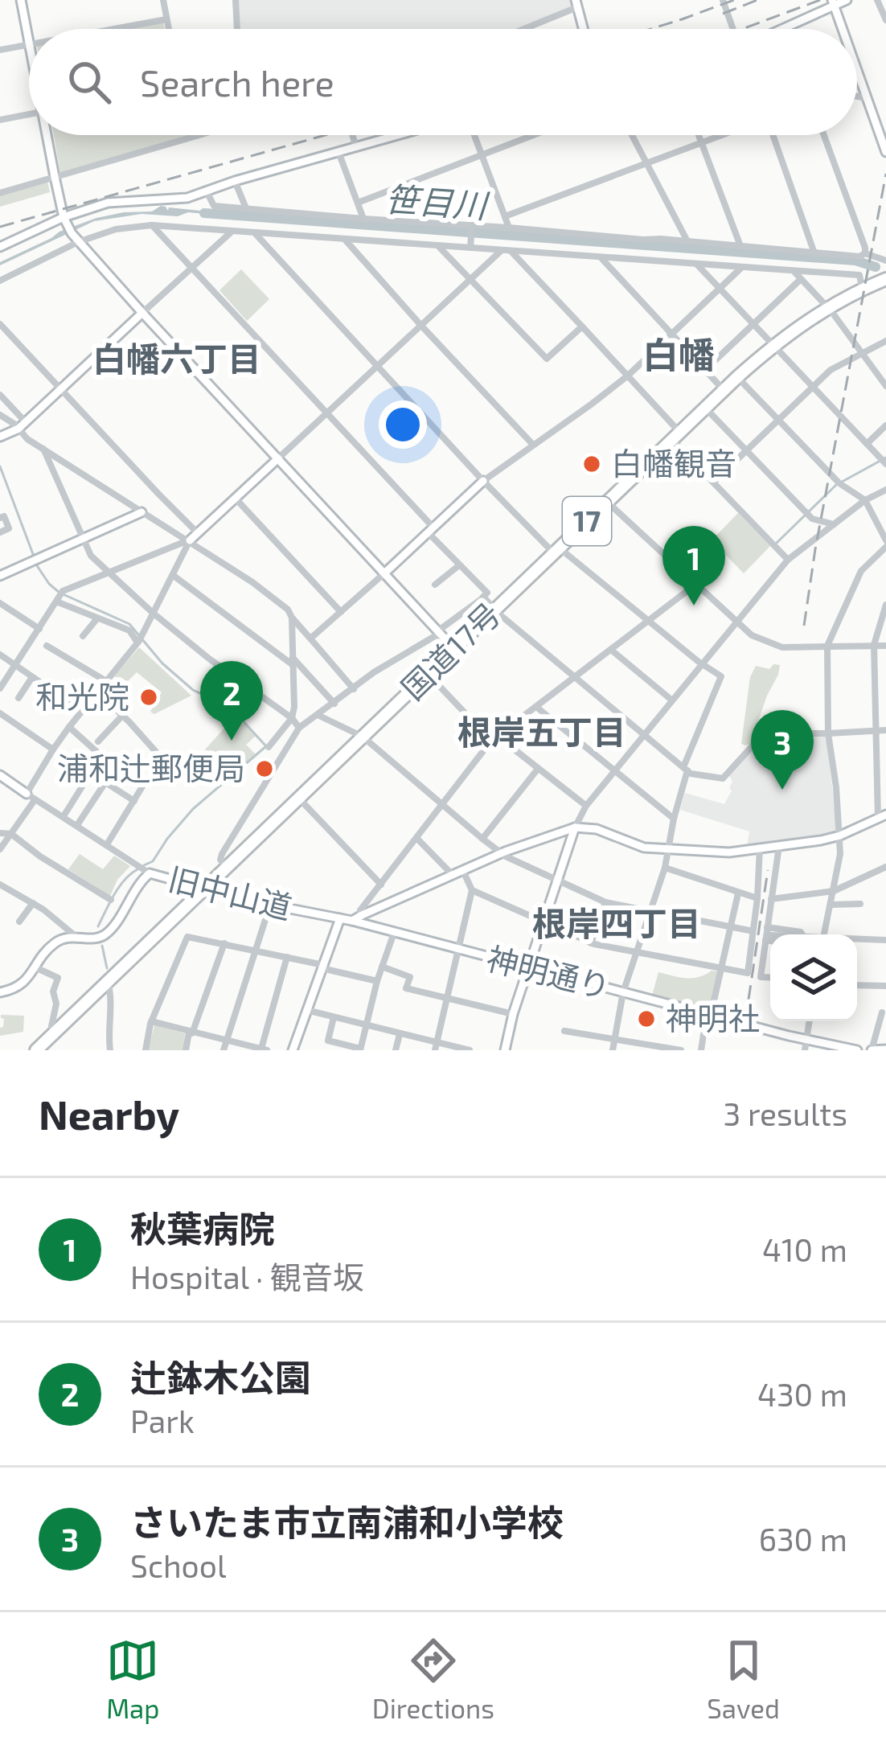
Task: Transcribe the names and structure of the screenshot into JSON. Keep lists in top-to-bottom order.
{
  "streets": {
    "highway": ["17", "国道17号"],
    "street": ["旧中山道", "神明通り"]
  },
  "crossings": [
    ["国道17号", "旧中山道"],
    ["旧中山道", "神明通り"]
  ],
  "districts": [
    "白幡",
    "白幡六丁目",
    "根岸五丁目",
    "根岸四丁目"
  ],
  "water": ["笹目川"],
  "places": [
    "白幡観音",
    "和光院",
    "浦和辻郵便局",
    "神明社"
  ],
  "page": {
    "search": "Search here",
    "pins": ["1", "2", "3"],
    "heading": ["Nearby", "3 results"],
    "list": [
      {
        "mark": "1",
        "name": "秋葉病院",
        "note": "Hospital · 観音坂",
        "value": "410 m"
      },
      {
        "mark": "2",
        "name": "辻鉢木公園",
        "note": "Park",
        "value": "430 m"
      },
      {
        "mark": "3",
        "name": "さいたま市立南浦和小学校",
        "note": "School",
        "value": "630 m"
      }
    ],
    "nav": ["Map", "Directions", "Saved"]
  }
}
